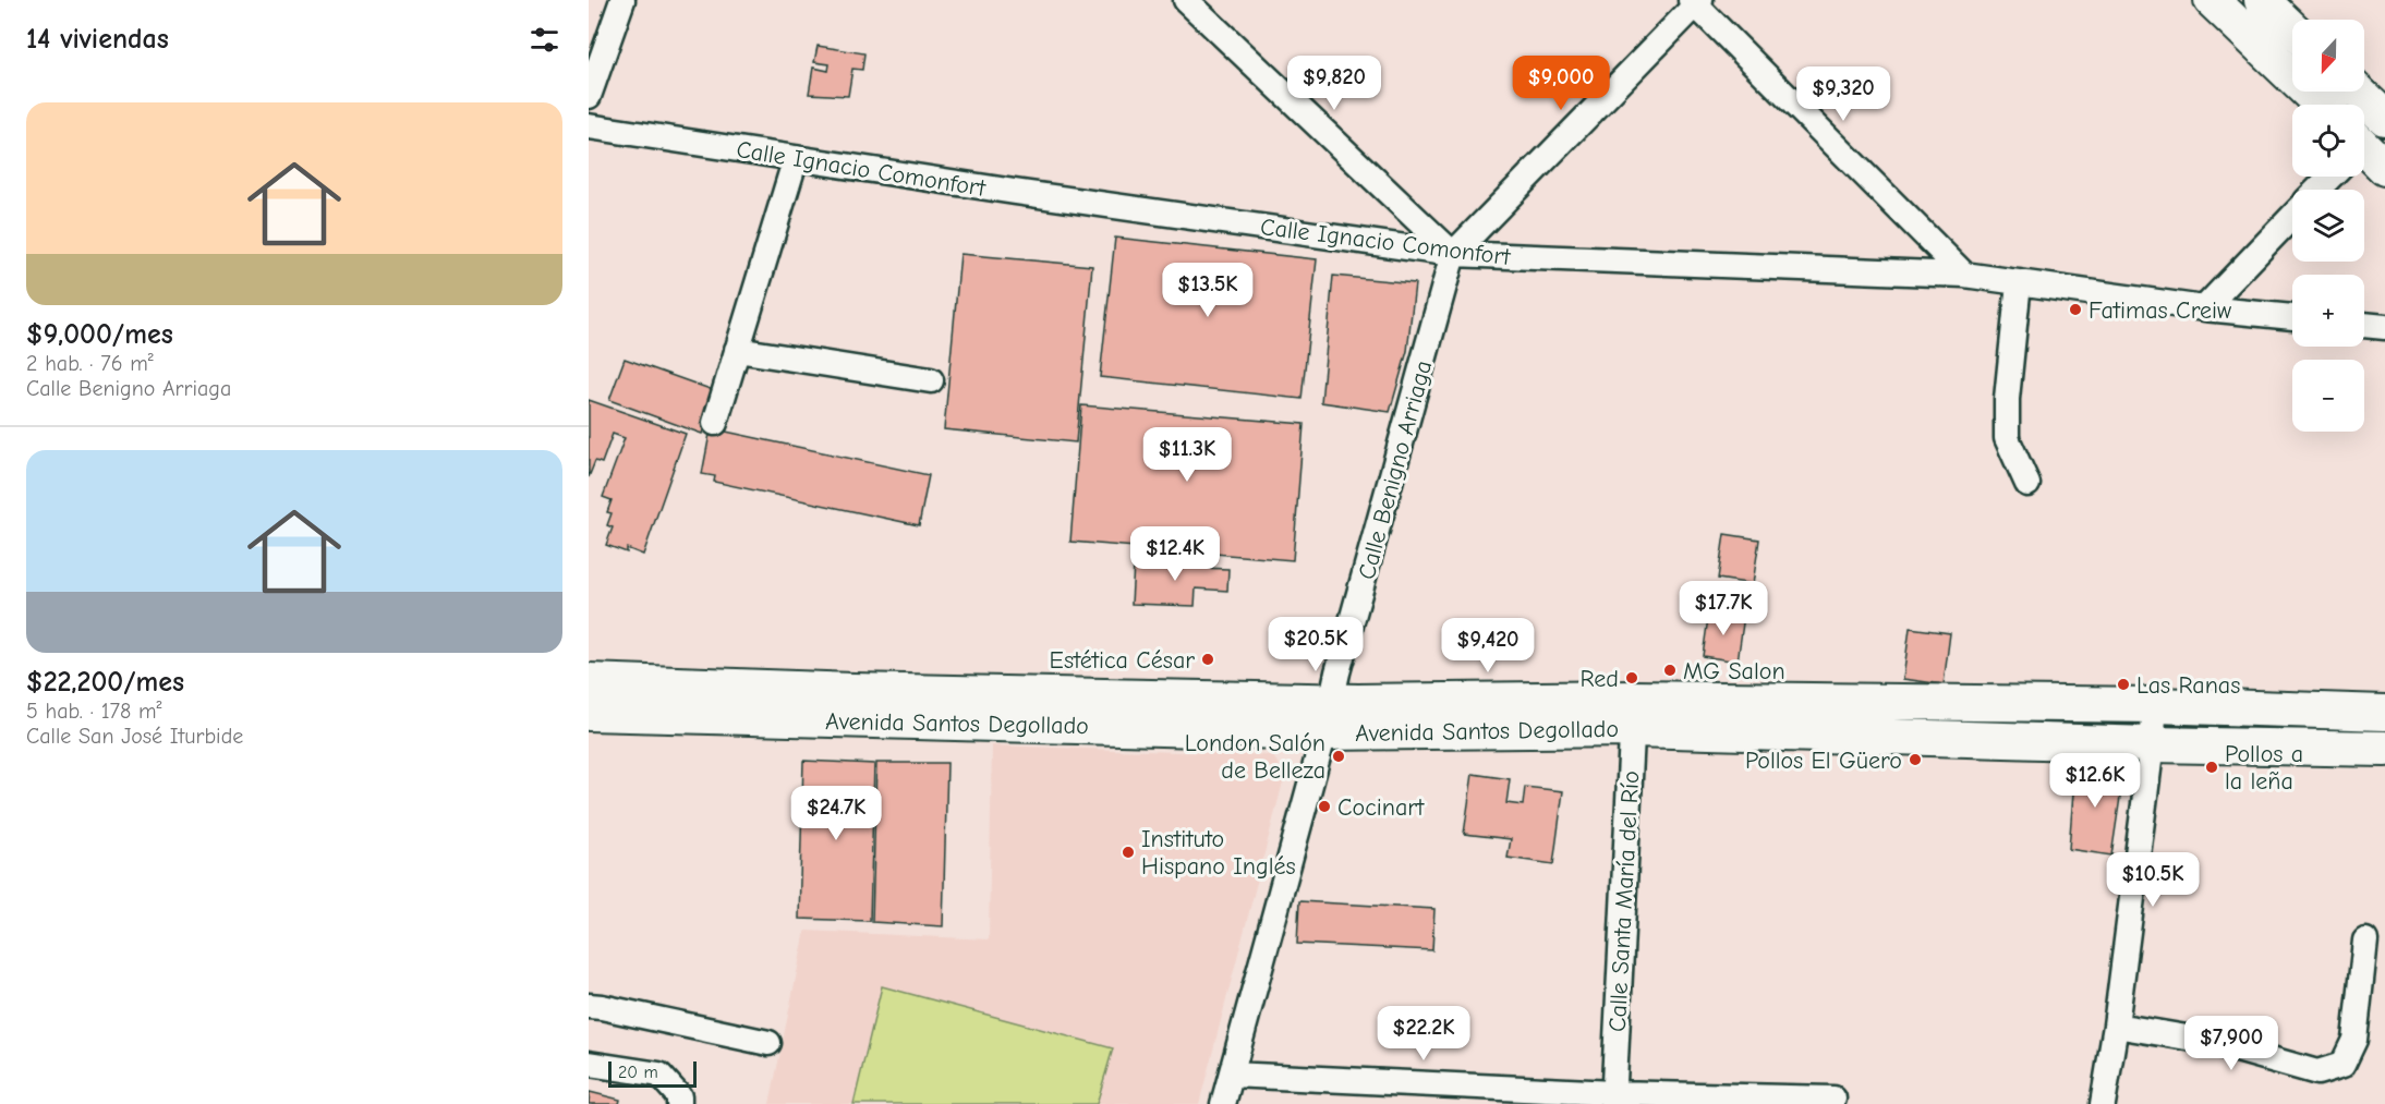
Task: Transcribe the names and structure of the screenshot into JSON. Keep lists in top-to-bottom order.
{
  "streets": {
    "main road": ["Avenida Santos Degollado"],
    "street": ["Calle Ignacio Comonfort", "Calle Benigno Arriaga", "Calle Santa María del Río"]
  },
  "crossings": [
    ["Calle Ignacio Comonfort", "Calle Benigno Arriaga"],
    ["Calle Benigno Arriaga", "Avenida Santos Degollado"],
    ["Avenida Santos Degollado", "Calle Santa María del Río"]
  ],
  "places": [
    "Fatimas Creiw",
    "Estética César",
    "MG Salon",
    "Red",
    "Las Ranas",
    "London Salón de Belleza",
    "Pollos El Güero",
    "Pollos a la leña",
    "Cocinart",
    "Instituto Hispano Inglés"
  ],
  "scale_bar": "20 m",
  "north": "bottom",
  "page": {
    "heading": "14 viviendas",
    "map_buttons": ["+", "−"],
    "price": [
      "$9,820",
      "$9,000",
      "$9,320",
      "$13.5K",
      "$11.3K",
      "$12.4K",
      "$17.7K",
      "$20.5K",
      "$9,420",
      "$12.6K",
      "$24.7K",
      "$10.5K",
      "$22.2K",
      "$7,900"
    ],
    "list": [
      {
        "name": "$9,000/mes",
        "note": "2 hab. · 76 m² · Calle Benigno Arriaga"
      },
      {
        "name": "$22,200/mes",
        "note": "5 hab. · 178 m² · Calle San José Iturbide"
      }
    ],
    "scale": "20 m"
  }
}
